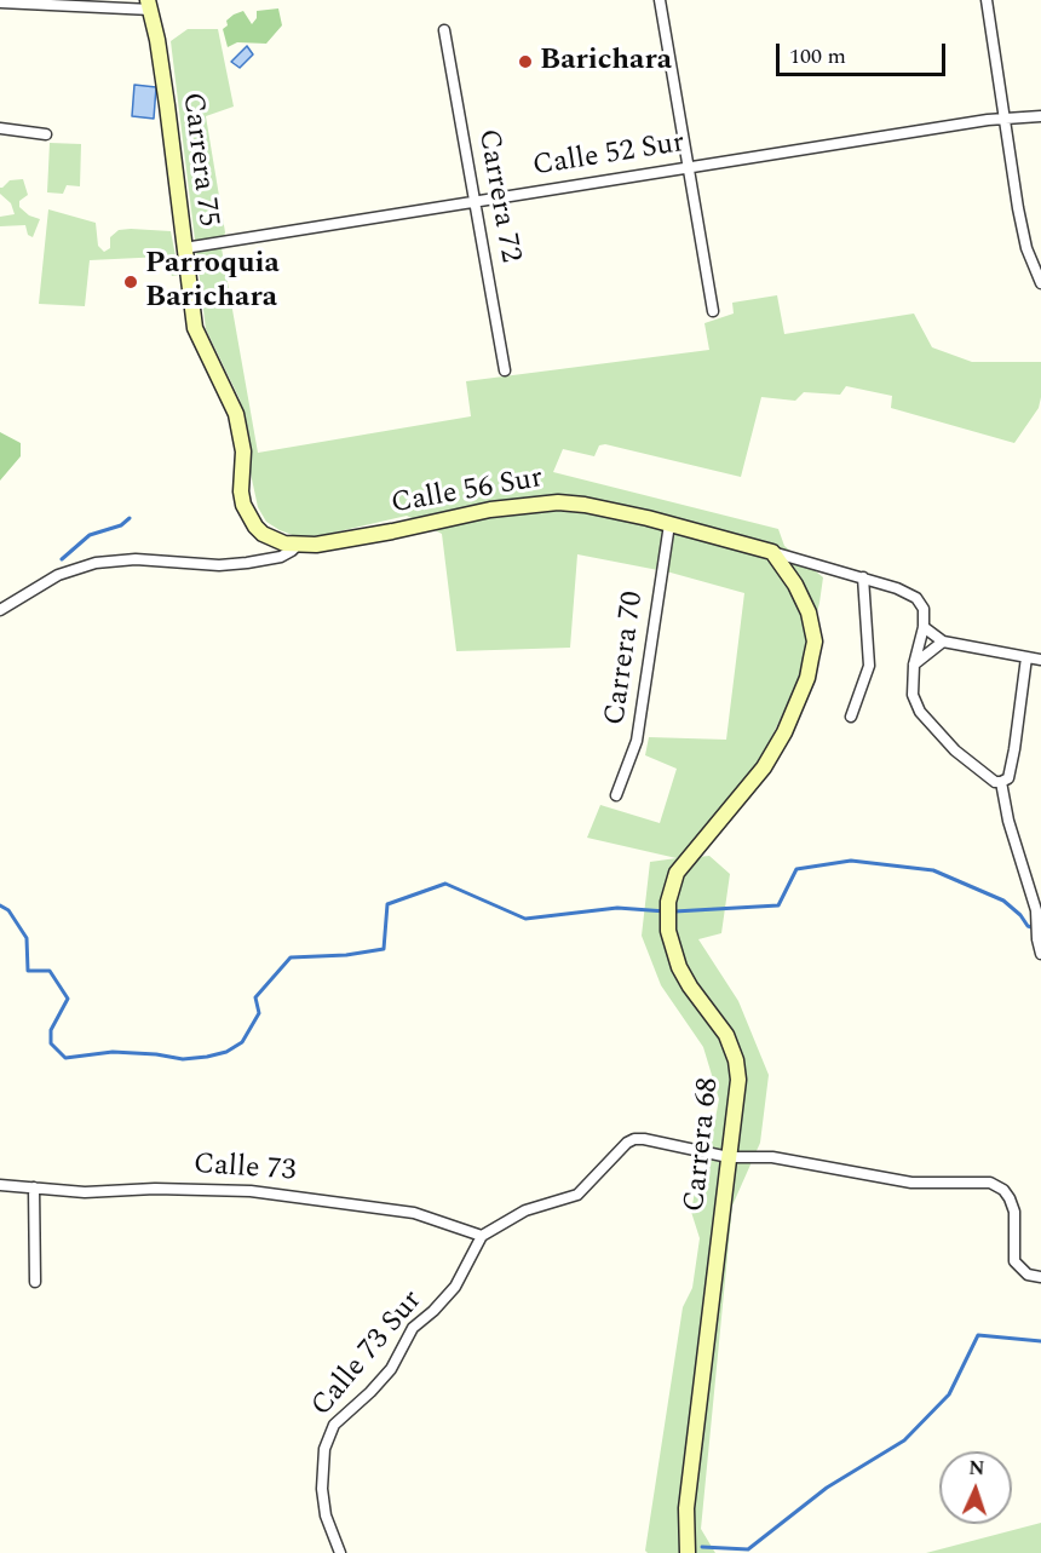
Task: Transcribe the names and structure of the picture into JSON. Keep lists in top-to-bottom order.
{
  "streets": {
    "street": [
      "Calle 52 Sur",
      "Carrera 75",
      "Carrera 72",
      "Calle 56 Sur",
      "Carrera 70",
      "Carrera 68",
      "Calle 73",
      "Calle 73 Sur"
    ]
  },
  "crossings": [
    ["Calle 52 Sur", "Carrera 75"],
    ["Calle 52 Sur", "Carrera 72"],
    ["Carrera 75", "Calle 56 Sur"],
    ["Calle 56 Sur", "Carrera 70"],
    ["Calle 56 Sur", "Carrera 68"],
    ["Calle 73", "Calle 73 Sur"]
  ],
  "places": ["Barichara", "Parroquia Barichara"],
  "scale_bar": "100 m",
  "north": "top"
}
